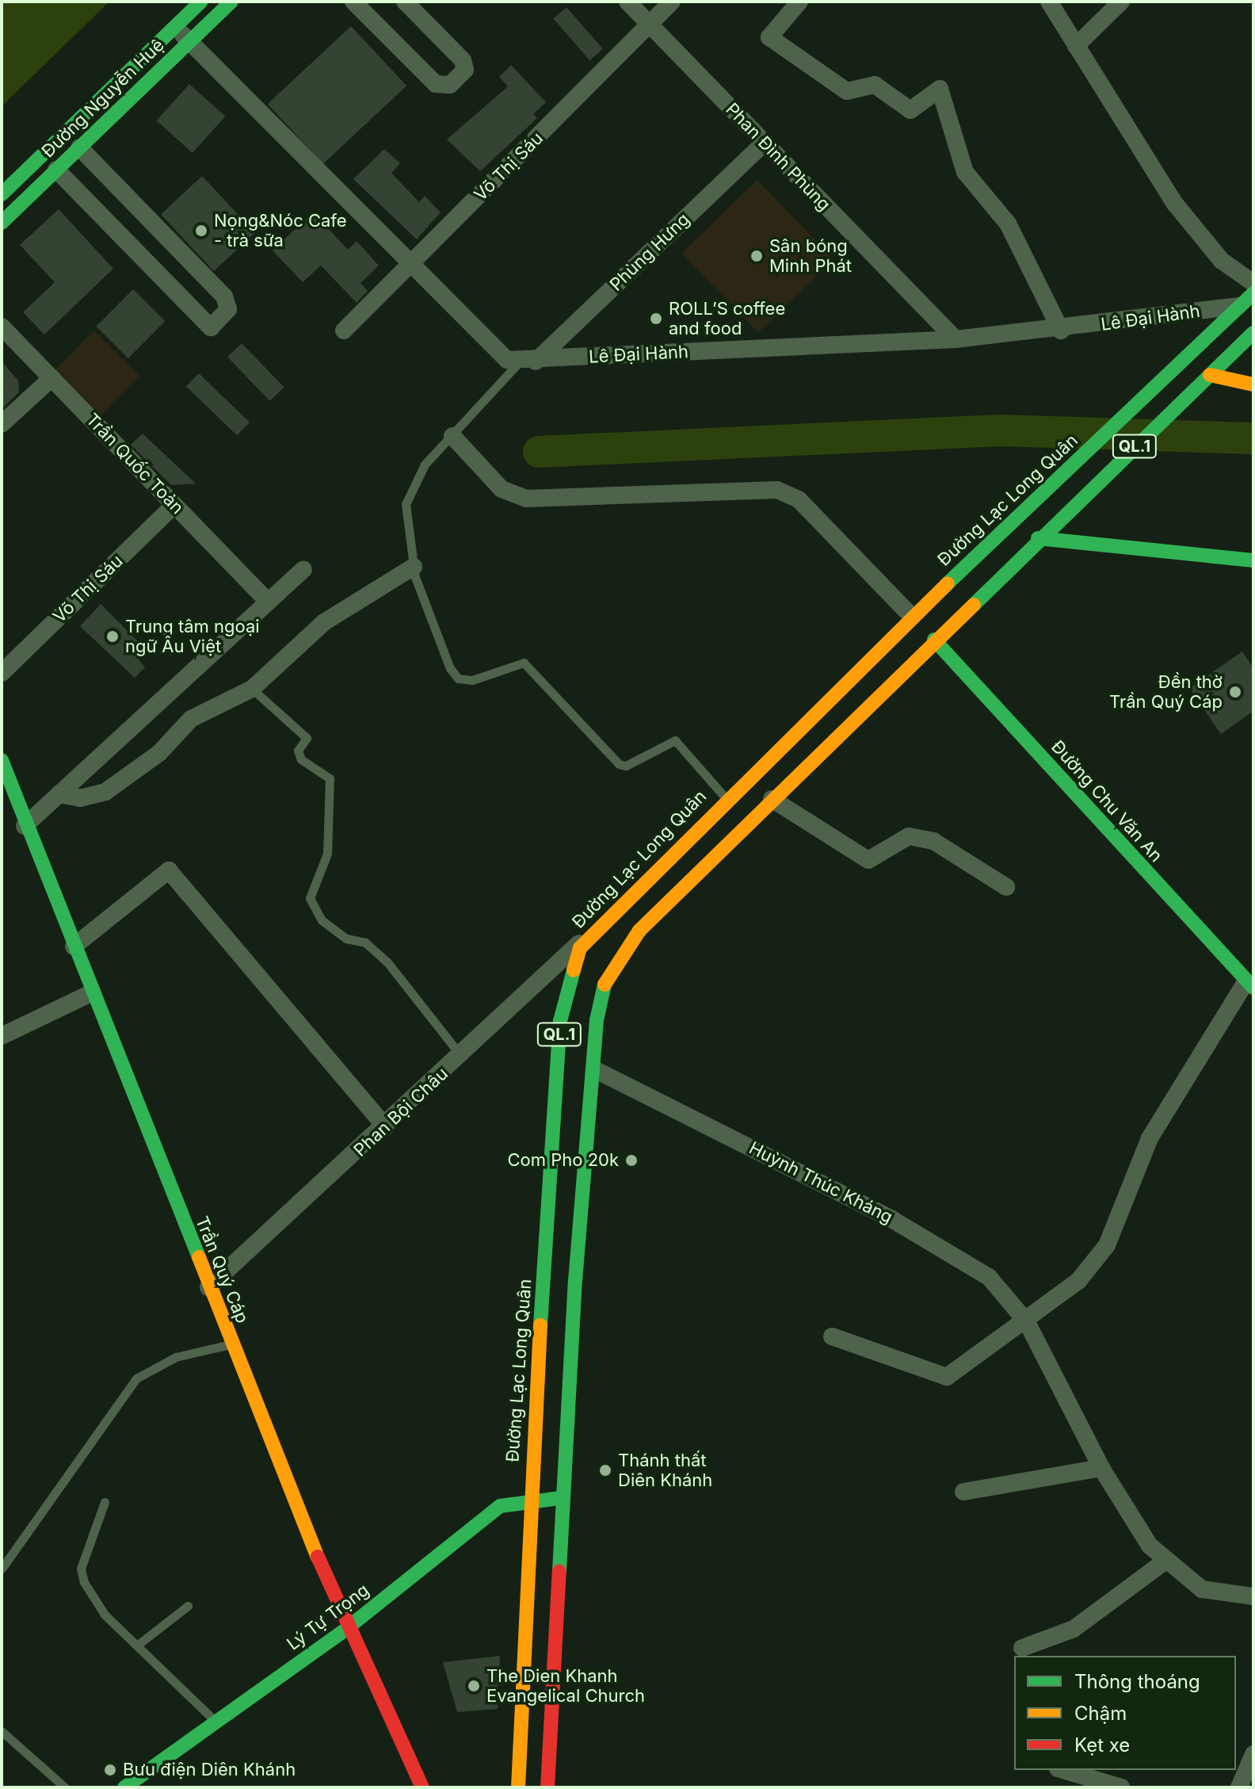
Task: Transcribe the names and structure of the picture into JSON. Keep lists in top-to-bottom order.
{
  "streets": {
    "main road": [
      "Đường Nguyễn Huệ",
      "QL.1",
      "Đường Lạc Long Quân",
      "Đường Chu Văn An",
      "Trần Quý Cáp",
      "Lý Tự Trọng"
    ],
    "street": [
      "Phan Đình Phùng",
      "Võ Thị Sáu",
      "Phùng Hưng",
      "Lê Đại Hành",
      "Trần Quốc Toản",
      "Phan Bội Châu",
      "Huỳnh Thúc Kháng"
    ]
  },
  "crossings": [
    ["Phan Đình Phùng", "Võ Thị Sáu"],
    ["Phan Đình Phùng", "Phùng Hưng"],
    ["Phan Đình Phùng", "Lê Đại Hành"],
    ["Võ Thị Sáu", "Trần Quốc Toản"],
    ["Phùng Hưng", "Lê Đại Hành"],
    ["Lê Đại Hành", "Đường Lạc Long Quân"],
    ["QL.1", "Đường Chu Văn An"],
    ["QL.1", "Huỳnh Thúc Kháng"],
    ["QL.1", "Lý Tự Trọng"],
    ["Đường Lạc Long Quân", "Phan Bội Châu"],
    ["Đường Lạc Long Quân", "Lý Tự Trọng"],
    ["Phan Bội Châu", "Trần Quý Cáp"],
    ["Trần Quý Cáp", "Lý Tự Trọng"]
  ],
  "places": [
    "Nọng&Nóc Cafe - trà sữa",
    "Sân bóng Minh Phát",
    "ROLL’S coffee and food",
    "Trung tâm ngoại ngữ Âu Việt",
    "Đền thờ Trần Quý Cáp",
    "Com Pho 20k",
    "Thánh thất Diên Khánh",
    "The Dien Khanh Evangelical Church",
    "Bưu điện Diên Khánh"
  ],
  "legend": ["Thông thoáng", "Chậm", "Kẹt xe"]
}
